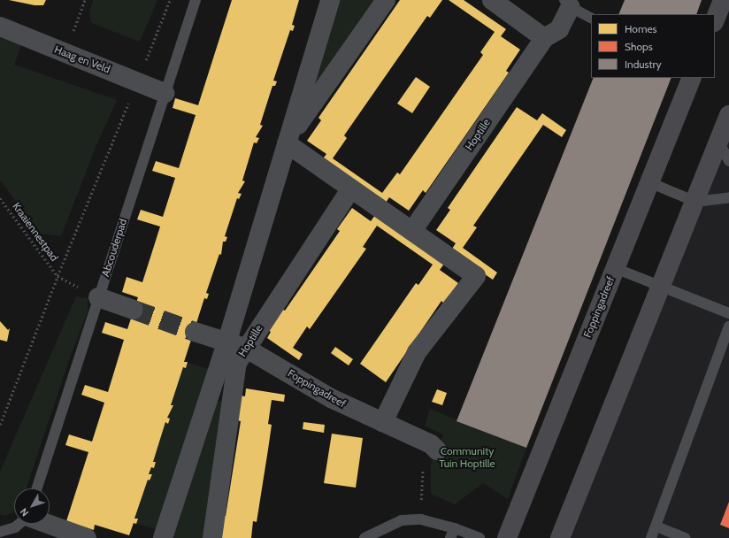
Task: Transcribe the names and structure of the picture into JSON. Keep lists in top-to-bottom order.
{
  "streets": {
    "street": ["Haag en Veld", "Hoptille", "Foppingadreef"],
    "lane": ["Abcouderpad"],
    "path": ["Kraaiennestpad"]
  },
  "crossings": [
    ["Haag en Veld", "Abcouderpad"],
    ["Hoptille", "Foppingadreef"]
  ],
  "parks": ["Community Tuin Hoptille"],
  "legend": ["Homes", "Shops", "Industry"],
  "north": "bottom left"
}
